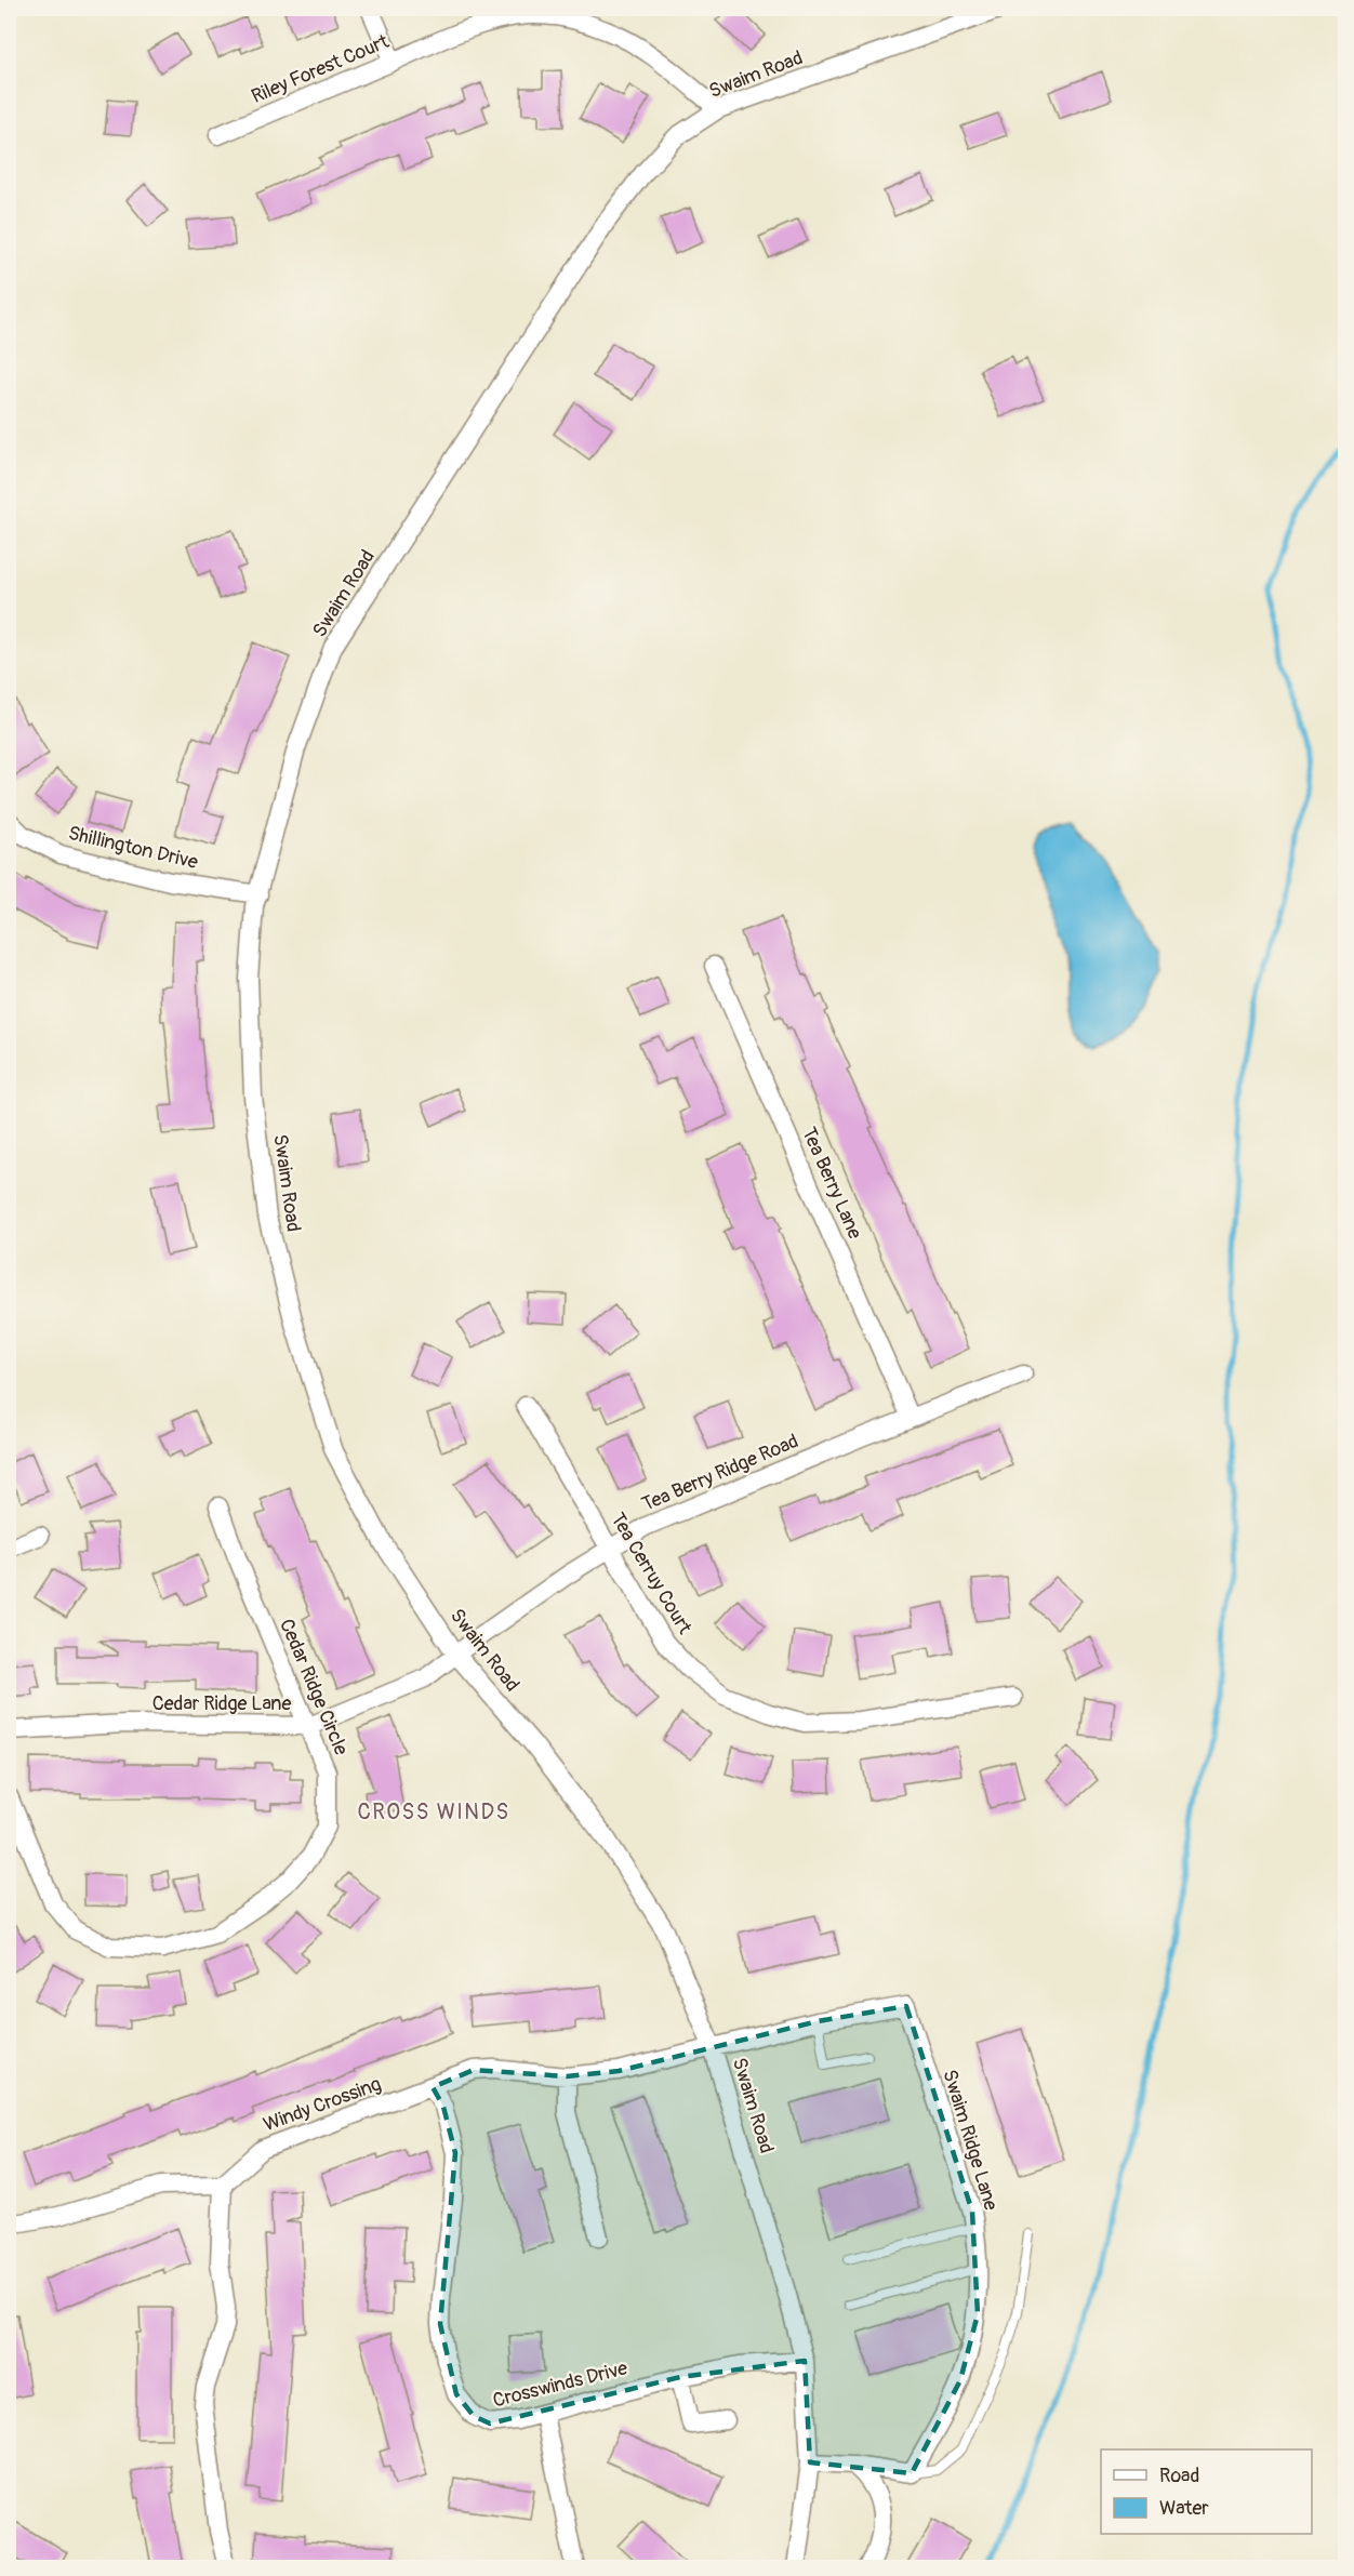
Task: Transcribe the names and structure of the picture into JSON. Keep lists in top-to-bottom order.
{
  "streets": {
    "street": [
      "Riley Forest Court",
      "Swaim Road",
      "Shillington Drive",
      "Tea Berry Lane",
      "Tea Berry Ridge Road",
      "Tea Cerruy Court",
      "Cedar Ridge Circle",
      "Cedar Ridge Lane",
      "Windy Crossing",
      "Swaim Ridge Lane",
      "Crosswinds Drive"
    ]
  },
  "crossings": [
    ["Riley Forest Court", "Swaim Road"],
    ["Swaim Road", "Shillington Drive"],
    ["Swaim Road", "Tea Berry Ridge Road"],
    ["Swaim Road", "Cedar Ridge Lane"],
    ["Swaim Road", "Windy Crossing"],
    ["Swaim Road", "Swaim Ridge Lane"],
    ["Swaim Road", "Crosswinds Drive"],
    ["Tea Berry Lane", "Tea Berry Ridge Road"],
    ["Tea Berry Ridge Road", "Tea Cerruy Court"],
    ["Tea Berry Ridge Road", "Cedar Ridge Lane"],
    ["Cedar Ridge Circle", "Cedar Ridge Lane"],
    ["Windy Crossing", "Swaim Ridge Lane"],
    ["Windy Crossing", "Crosswinds Drive"]
  ],
  "districts": ["CROSS WINDS"],
  "legend": ["Road", "Water"]
}
